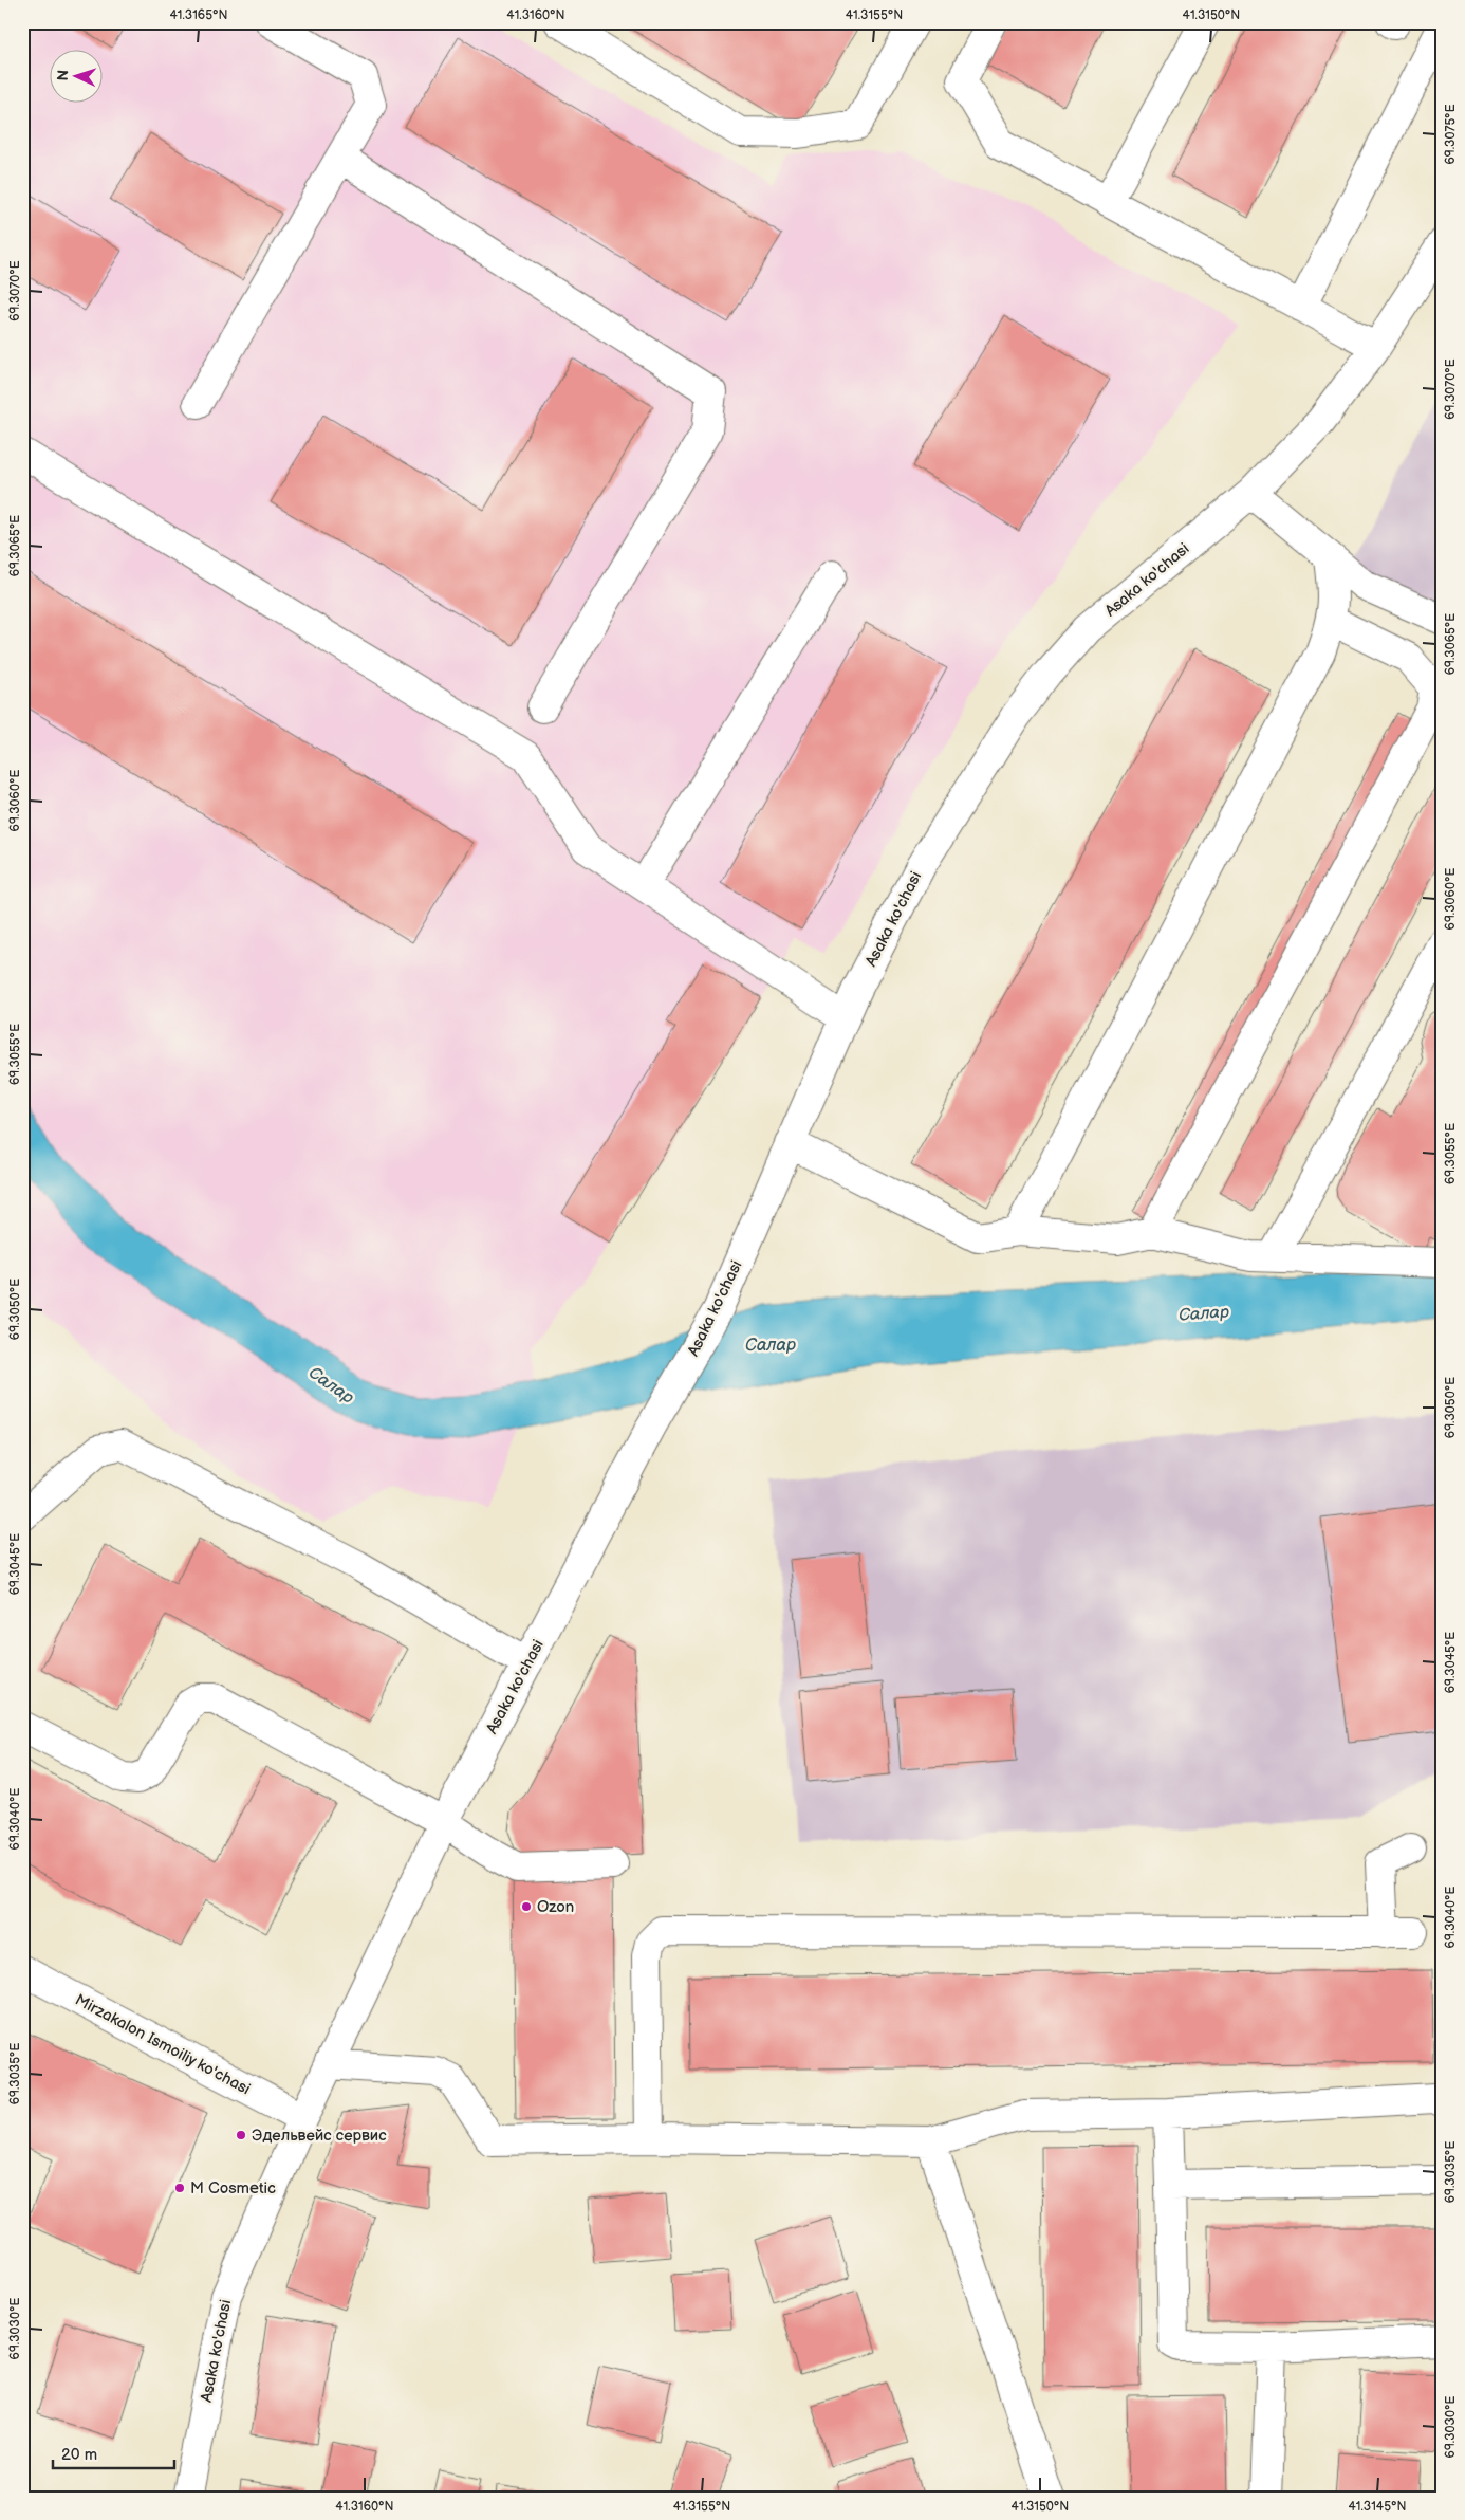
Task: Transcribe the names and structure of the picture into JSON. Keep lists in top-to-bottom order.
{
  "streets": {
    "street": ["Asaka ko'chasi", "Mirzakalon Ismoiliy ko'chasi"]
  },
  "crossings": [
    ["Asaka ko'chasi", "Mirzakalon Ismoiliy ko'chasi"]
  ],
  "water": ["Салар"],
  "places": ["Ozon", "Эдельвейс сервис", "M Cosmetic"],
  "scale_bar": "20 m",
  "north": "left",
  "coordinates": [
    "41.3165°N",
    "41.3160°N",
    "41.3155°N",
    "41.3150°N",
    "69.3075°E",
    "69.3070°E",
    "69.3065°E",
    "69.3060°E",
    "69.3055°E",
    "69.3050°E",
    "69.3045°E",
    "69.3040°E",
    "69.3035°E",
    "69.3030°E",
    "41.3145°N"
  ]
}
